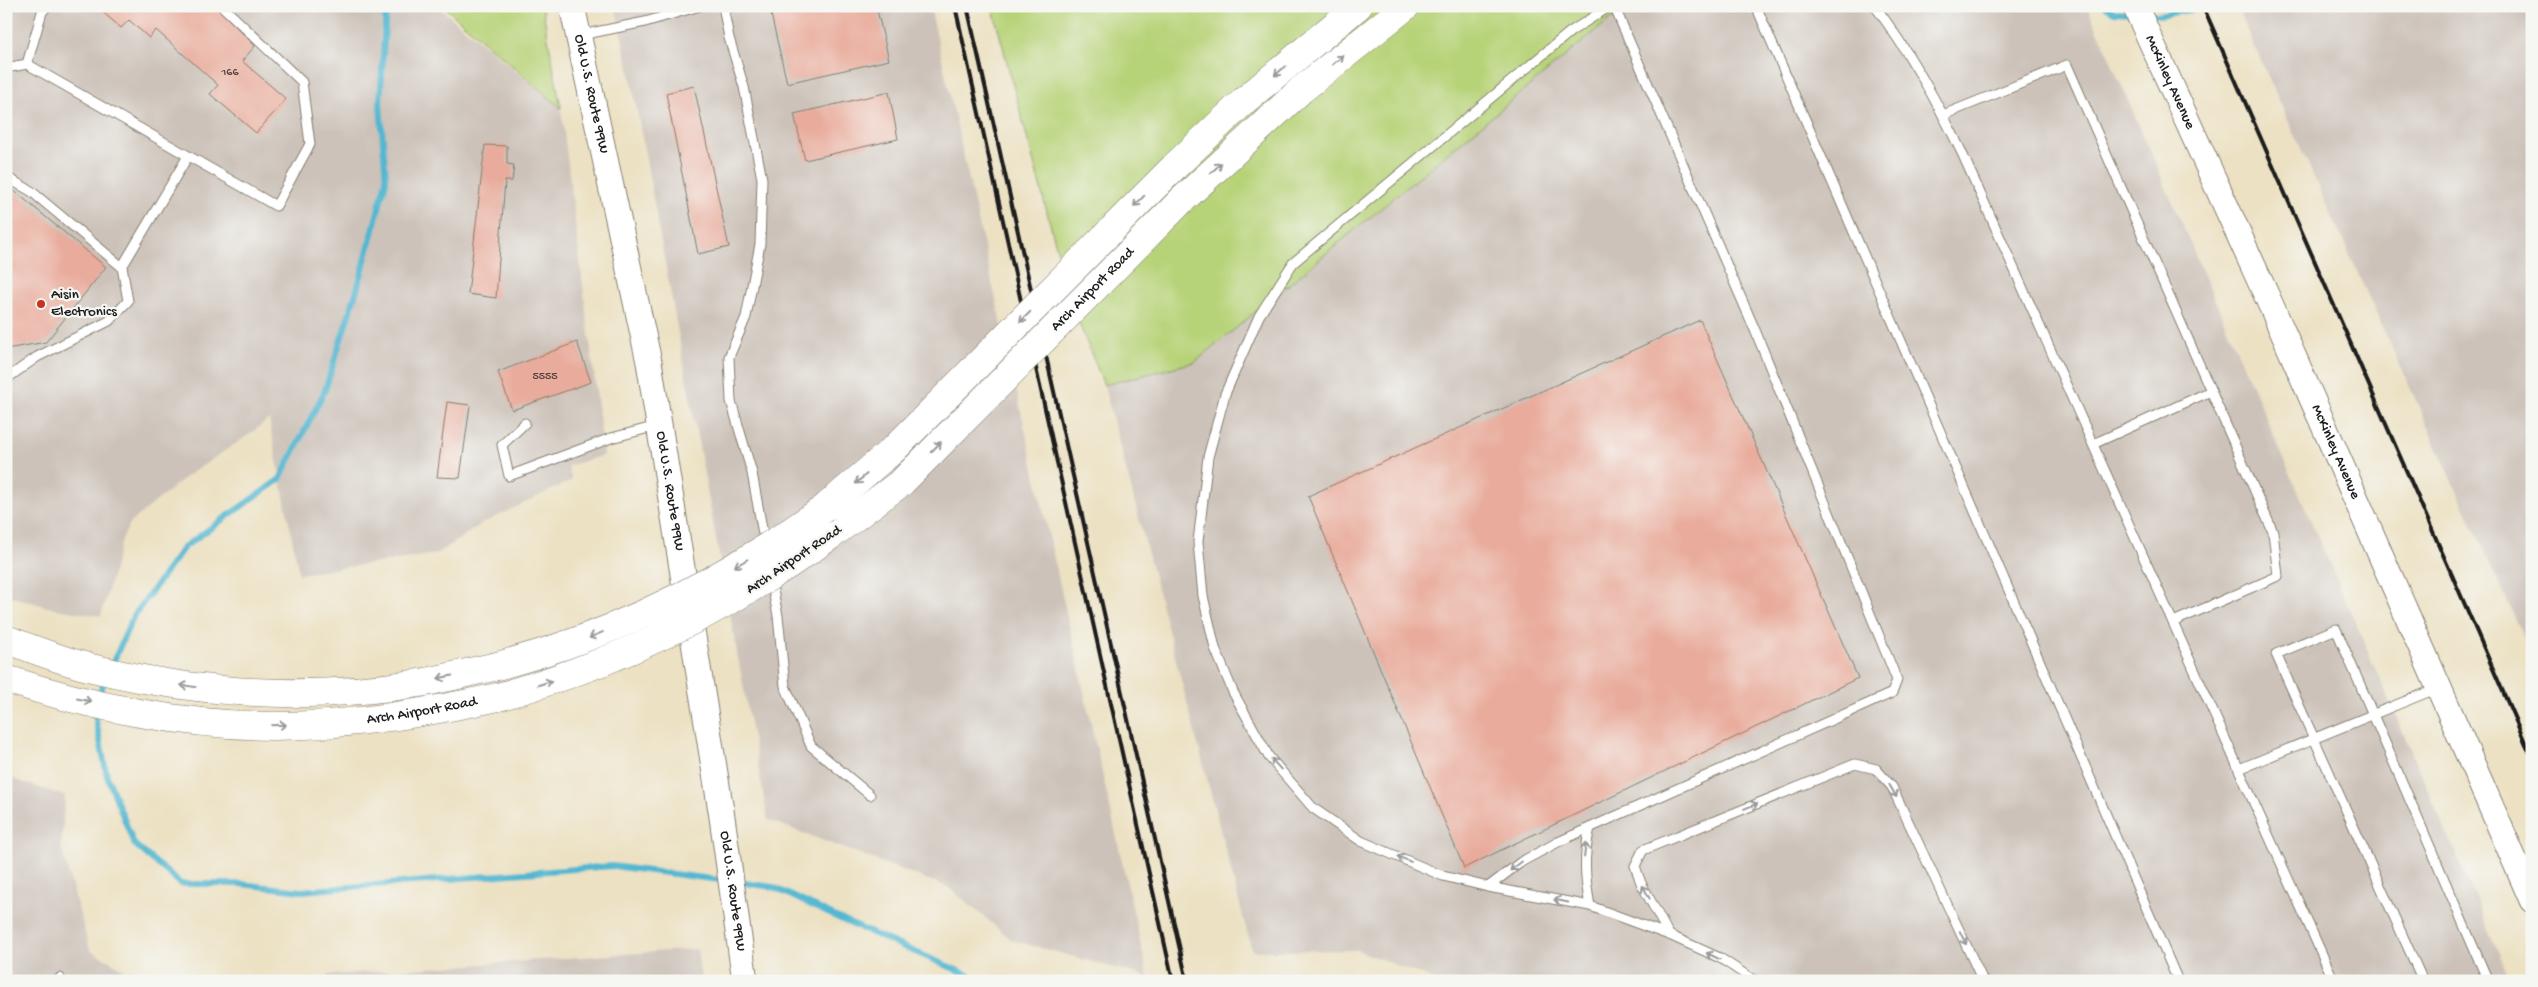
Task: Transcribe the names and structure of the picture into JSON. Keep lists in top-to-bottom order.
{
  "streets": {
    "main road": ["McKinley Avenue", "Old U.S. Route 99W", "Arch Airport Road"]
  },
  "places": ["Aisin Electronics"],
  "house_numbers": ["166", "5555"]
}
